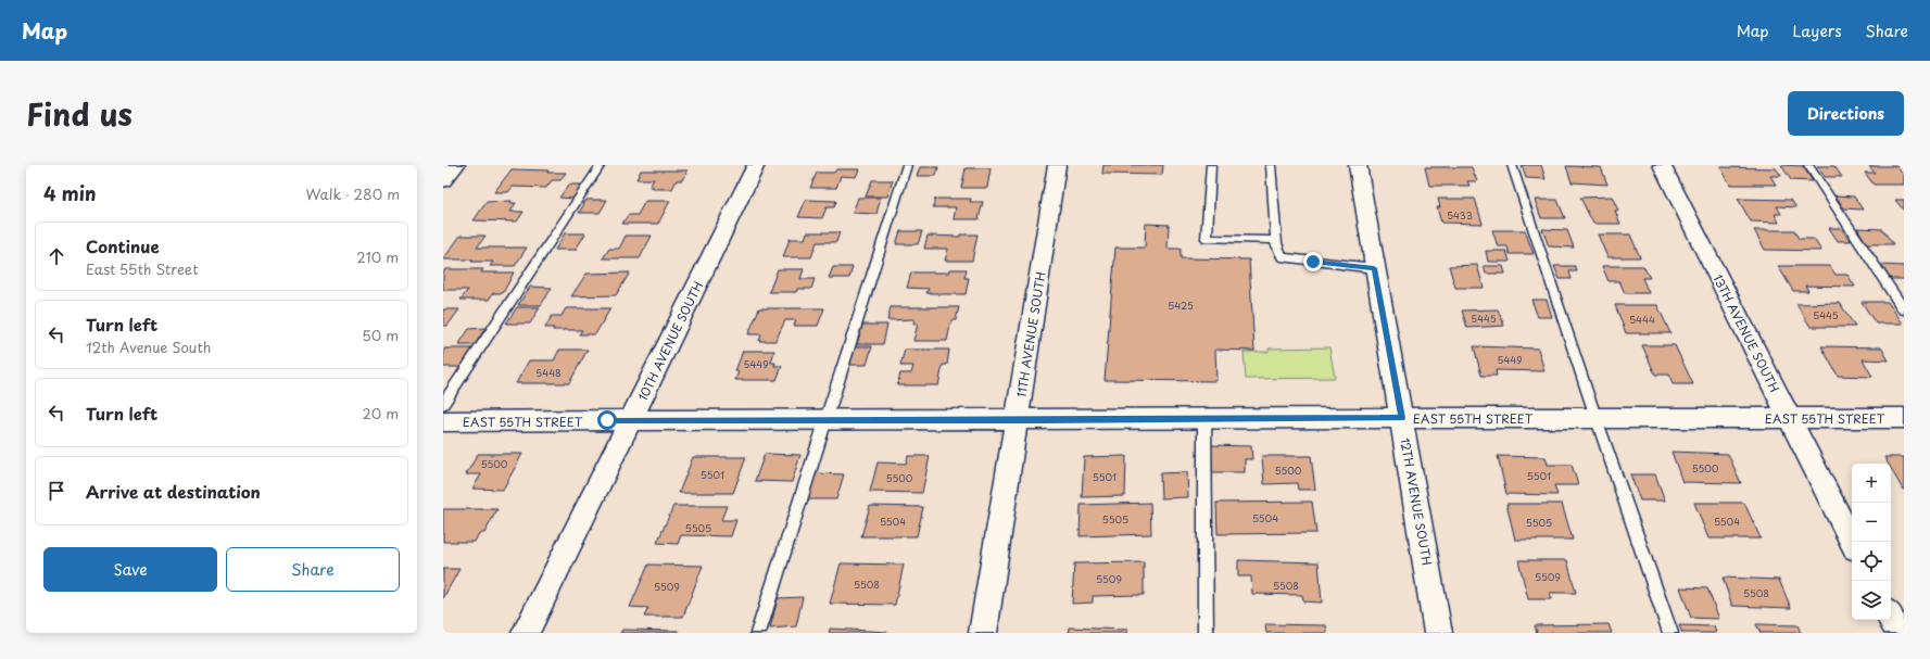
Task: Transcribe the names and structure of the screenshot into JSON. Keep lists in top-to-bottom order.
{
  "streets": {
    "street": [
      "13TH AVENUE SOUTH",
      "11TH AVENUE SOUTH",
      "10TH AVENUE SOUTH",
      "EAST 55TH STREET",
      "12TH AVENUE SOUTH"
    ]
  },
  "crossings": [
    ["13TH AVENUE SOUTH", "EAST 55TH STREET"],
    ["11TH AVENUE SOUTH", "EAST 55TH STREET"],
    ["10TH AVENUE SOUTH", "EAST 55TH STREET"],
    ["EAST 55TH STREET", "12TH AVENUE SOUTH"]
  ],
  "house_numbers": [
    "5433",
    "5425",
    "5445",
    "5445",
    "5444",
    "5449",
    "5449",
    "5448",
    "5500",
    "5500",
    "5500",
    "5501",
    "5501",
    "5501",
    "5500",
    "5504",
    "5505",
    "5504",
    "5504",
    "5505",
    "5505",
    "5509",
    "5509",
    "5508",
    "5508",
    "5509",
    "5508"
  ],
  "page": {
    "header": "Map",
    "nav": ["Map", "Layers", "Share"],
    "title": "Find us",
    "buttons": [
      "Directions",
      ["Save", "Share"]
    ],
    "heading": ["4 min", "Walk · 280 m"],
    "list": [
      ["Continue", "East 55th Street", "210 m"],
      ["Turn left", "12th Avenue South", "50 m"],
      ["Turn left", "20 m"],
      "Arrive at destination"
    ],
    "map_buttons": ["+", "−"]
  }
}
